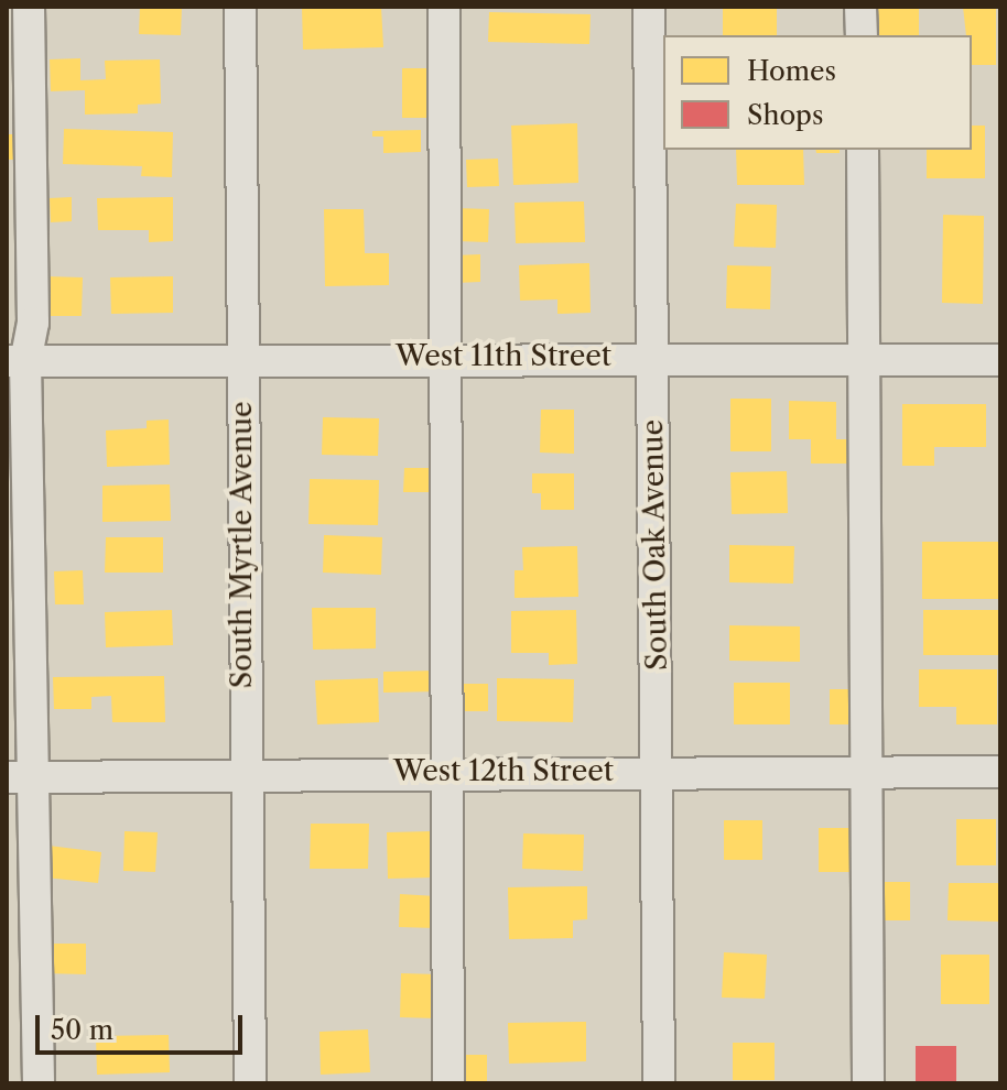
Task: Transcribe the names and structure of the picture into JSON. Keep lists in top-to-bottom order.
{
  "streets": {
    "street": [
      "West 11th Street",
      "South Myrtle Avenue",
      "South Oak Avenue",
      "West 12th Street"
    ]
  },
  "crossings": [
    ["West 11th Street", "South Myrtle Avenue"],
    ["West 11th Street", "South Oak Avenue"],
    ["South Myrtle Avenue", "West 12th Street"],
    ["South Oak Avenue", "West 12th Street"]
  ],
  "legend": ["Homes", "Shops"],
  "scale_bar": "50 m"
}
